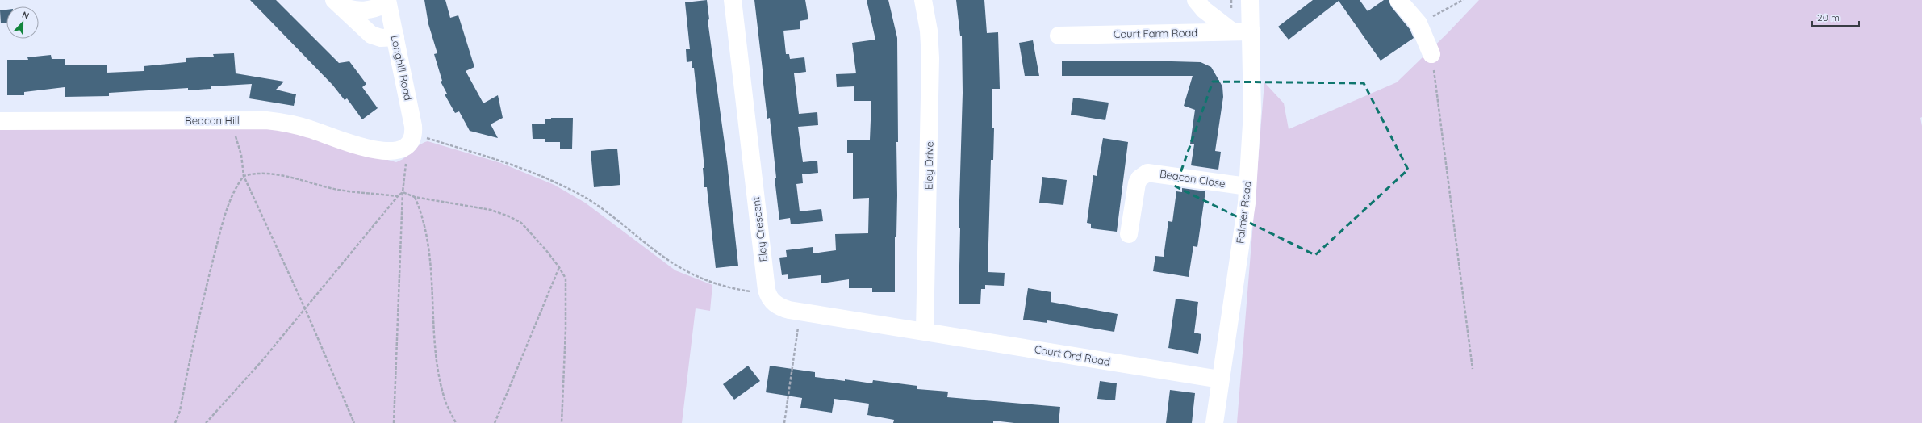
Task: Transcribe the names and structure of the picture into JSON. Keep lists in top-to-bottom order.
{
  "streets": {
    "street": [
      "Court Farm Road",
      "Longhill Road",
      "Beacon Hill",
      "Eley Drive",
      "Beacon Close",
      "Falmer Road",
      "Eley Crescent",
      "Court Ord Road"
    ]
  },
  "crossings": [
    ["Court Farm Road", "Falmer Road"],
    ["Longhill Road", "Beacon Hill"],
    ["Eley Drive", "Eley Crescent"],
    ["Eley Drive", "Court Ord Road"],
    ["Beacon Close", "Falmer Road"],
    ["Falmer Road", "Court Ord Road"],
    ["Eley Crescent", "Court Ord Road"]
  ],
  "scale_bar": "20 m",
  "north": "top"
}
